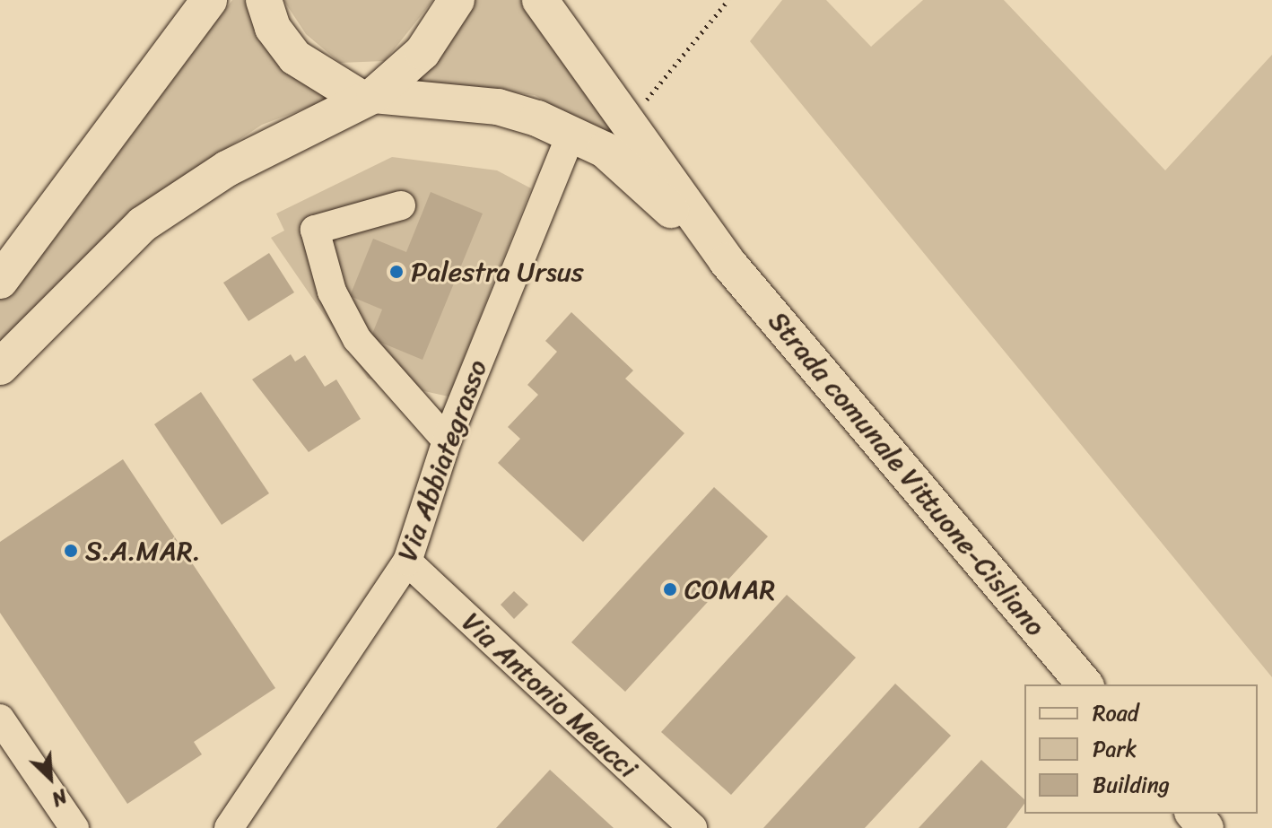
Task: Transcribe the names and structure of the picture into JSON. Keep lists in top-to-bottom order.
{
  "streets": {
    "main road": ["Strada comunale Vittuone-Cisliano"],
    "street": ["Via Abbiategrasso", "Via Antonio Meucci"]
  },
  "crossings": [
    ["Via Abbiategrasso", "Strada comunale Vittuone-Cisliano"],
    ["Via Abbiategrasso", "Via Antonio Meucci"]
  ],
  "places": ["Palestra Ursus", "S.A.MAR.", "COMAR"],
  "legend": ["Road", "Park", "Building"],
  "north": "bottom right"
}
